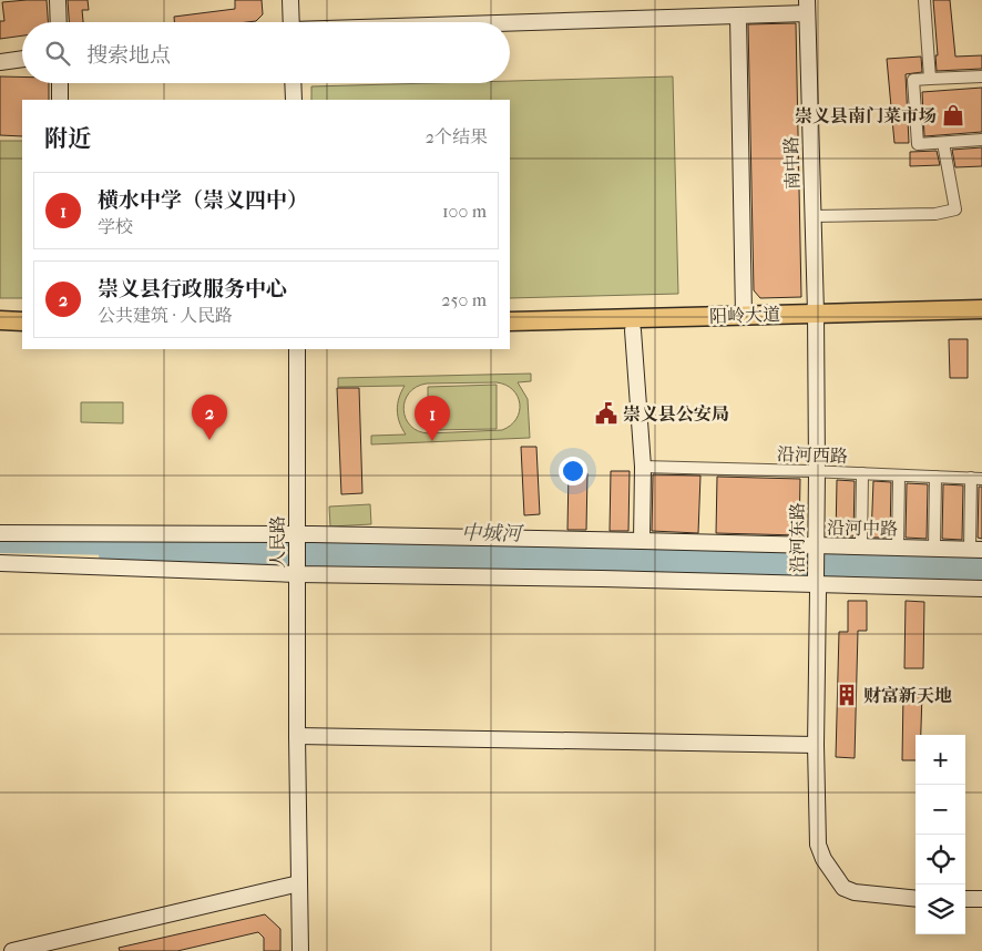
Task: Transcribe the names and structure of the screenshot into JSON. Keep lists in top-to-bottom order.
{
  "streets": {
    "main road": ["阳岭大道"],
    "street": [
      "南中路",
      "沿河西路",
      "沿河中路",
      "沿河东路",
      "人民路"
    ]
  },
  "crossings": [
    ["南中路", "阳岭大道"],
    ["南中路", "沿河东路"],
    ["阳岭大道", "沿河东路"],
    ["沿河西路", "沿河东路"],
    ["沿河中路", "沿河东路"],
    ["沿河中路", "人民路"]
  ],
  "water": ["中城河"],
  "places": {
    "shop": ["崇义县南门菜市场"],
    "public building": ["崇义县公安局"],
    "building": ["财富新天地"]
  },
  "page": {
    "search": "搜索地点",
    "heading": ["附近", "2个结果"],
    "list": [
      {
        "mark": "1",
        "name": "横水中学（崇义四中）",
        "note": "学校",
        "value": "100 m"
      },
      {
        "mark": "2",
        "name": "崇义县行政服务中心",
        "note": "公共建筑 · 人民路",
        "value": "250 m"
      }
    ],
    "pins": ["2", "1"],
    "map_buttons": ["+", "−"]
  }
}
